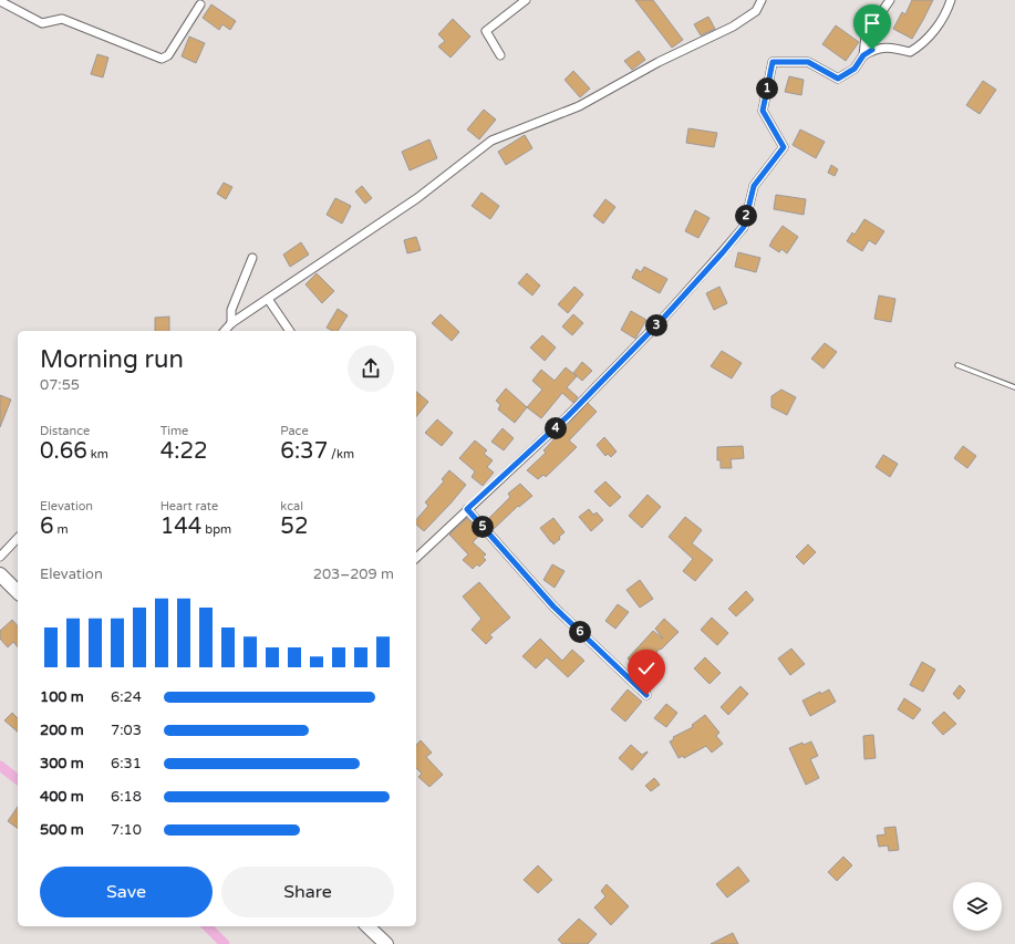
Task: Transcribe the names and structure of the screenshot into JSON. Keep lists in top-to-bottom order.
{
  "page": {
    "pins": [
      "1",
      "2",
      "3",
      "4",
      "5",
      "6"
    ],
    "heading": ["Morning run", "07:55"],
    "stats": [
      ["Distance", "0.66 km"],
      ["Time", "4:22"],
      ["Pace", "6:37 /km"],
      ["Elevation", "6 m"],
      ["Heart rate", "144 bpm"],
      ["kcal", "52"]
    ],
    "chart": ["Elevation", "203–209 m"],
    "list": [
      {
        "name": "100 m",
        "note": "6:24"
      },
      {
        "name": "200 m",
        "note": "7:03"
      },
      {
        "name": "300 m",
        "note": "6:31"
      },
      {
        "name": "400 m",
        "note": "6:18"
      },
      {
        "name": "500 m",
        "note": "7:10"
      }
    ],
    "buttons": ["Save", "Share"]
  }
}
